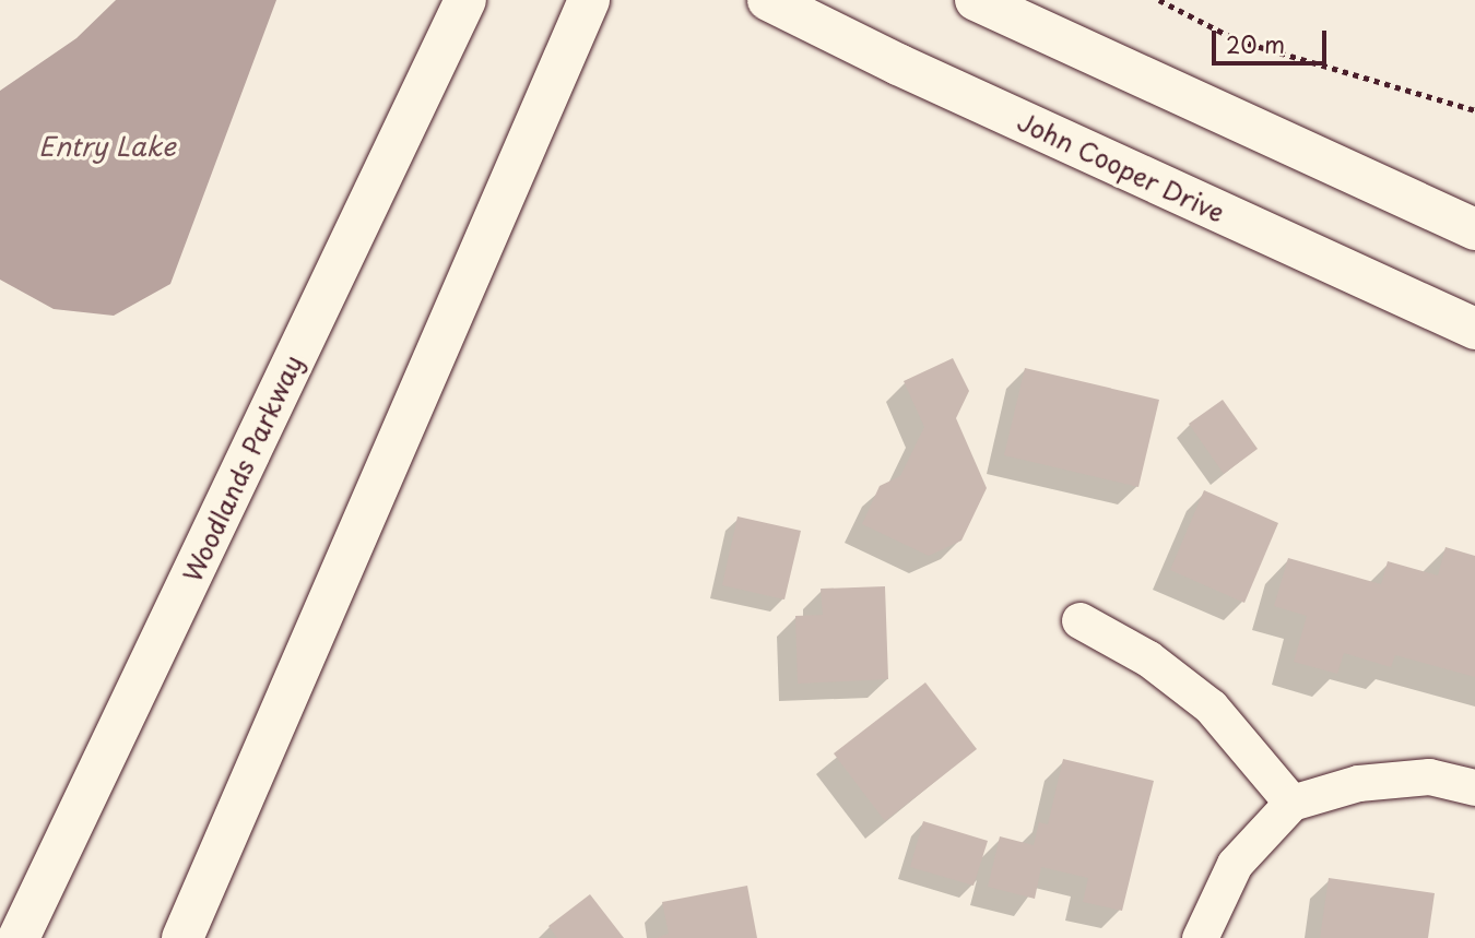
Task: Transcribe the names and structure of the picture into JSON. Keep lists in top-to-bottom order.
{
  "streets": {
    "main road": ["John Cooper Drive", "Woodlands Parkway"]
  },
  "water": ["Entry Lake"],
  "scale_bar": "20 m"
}
